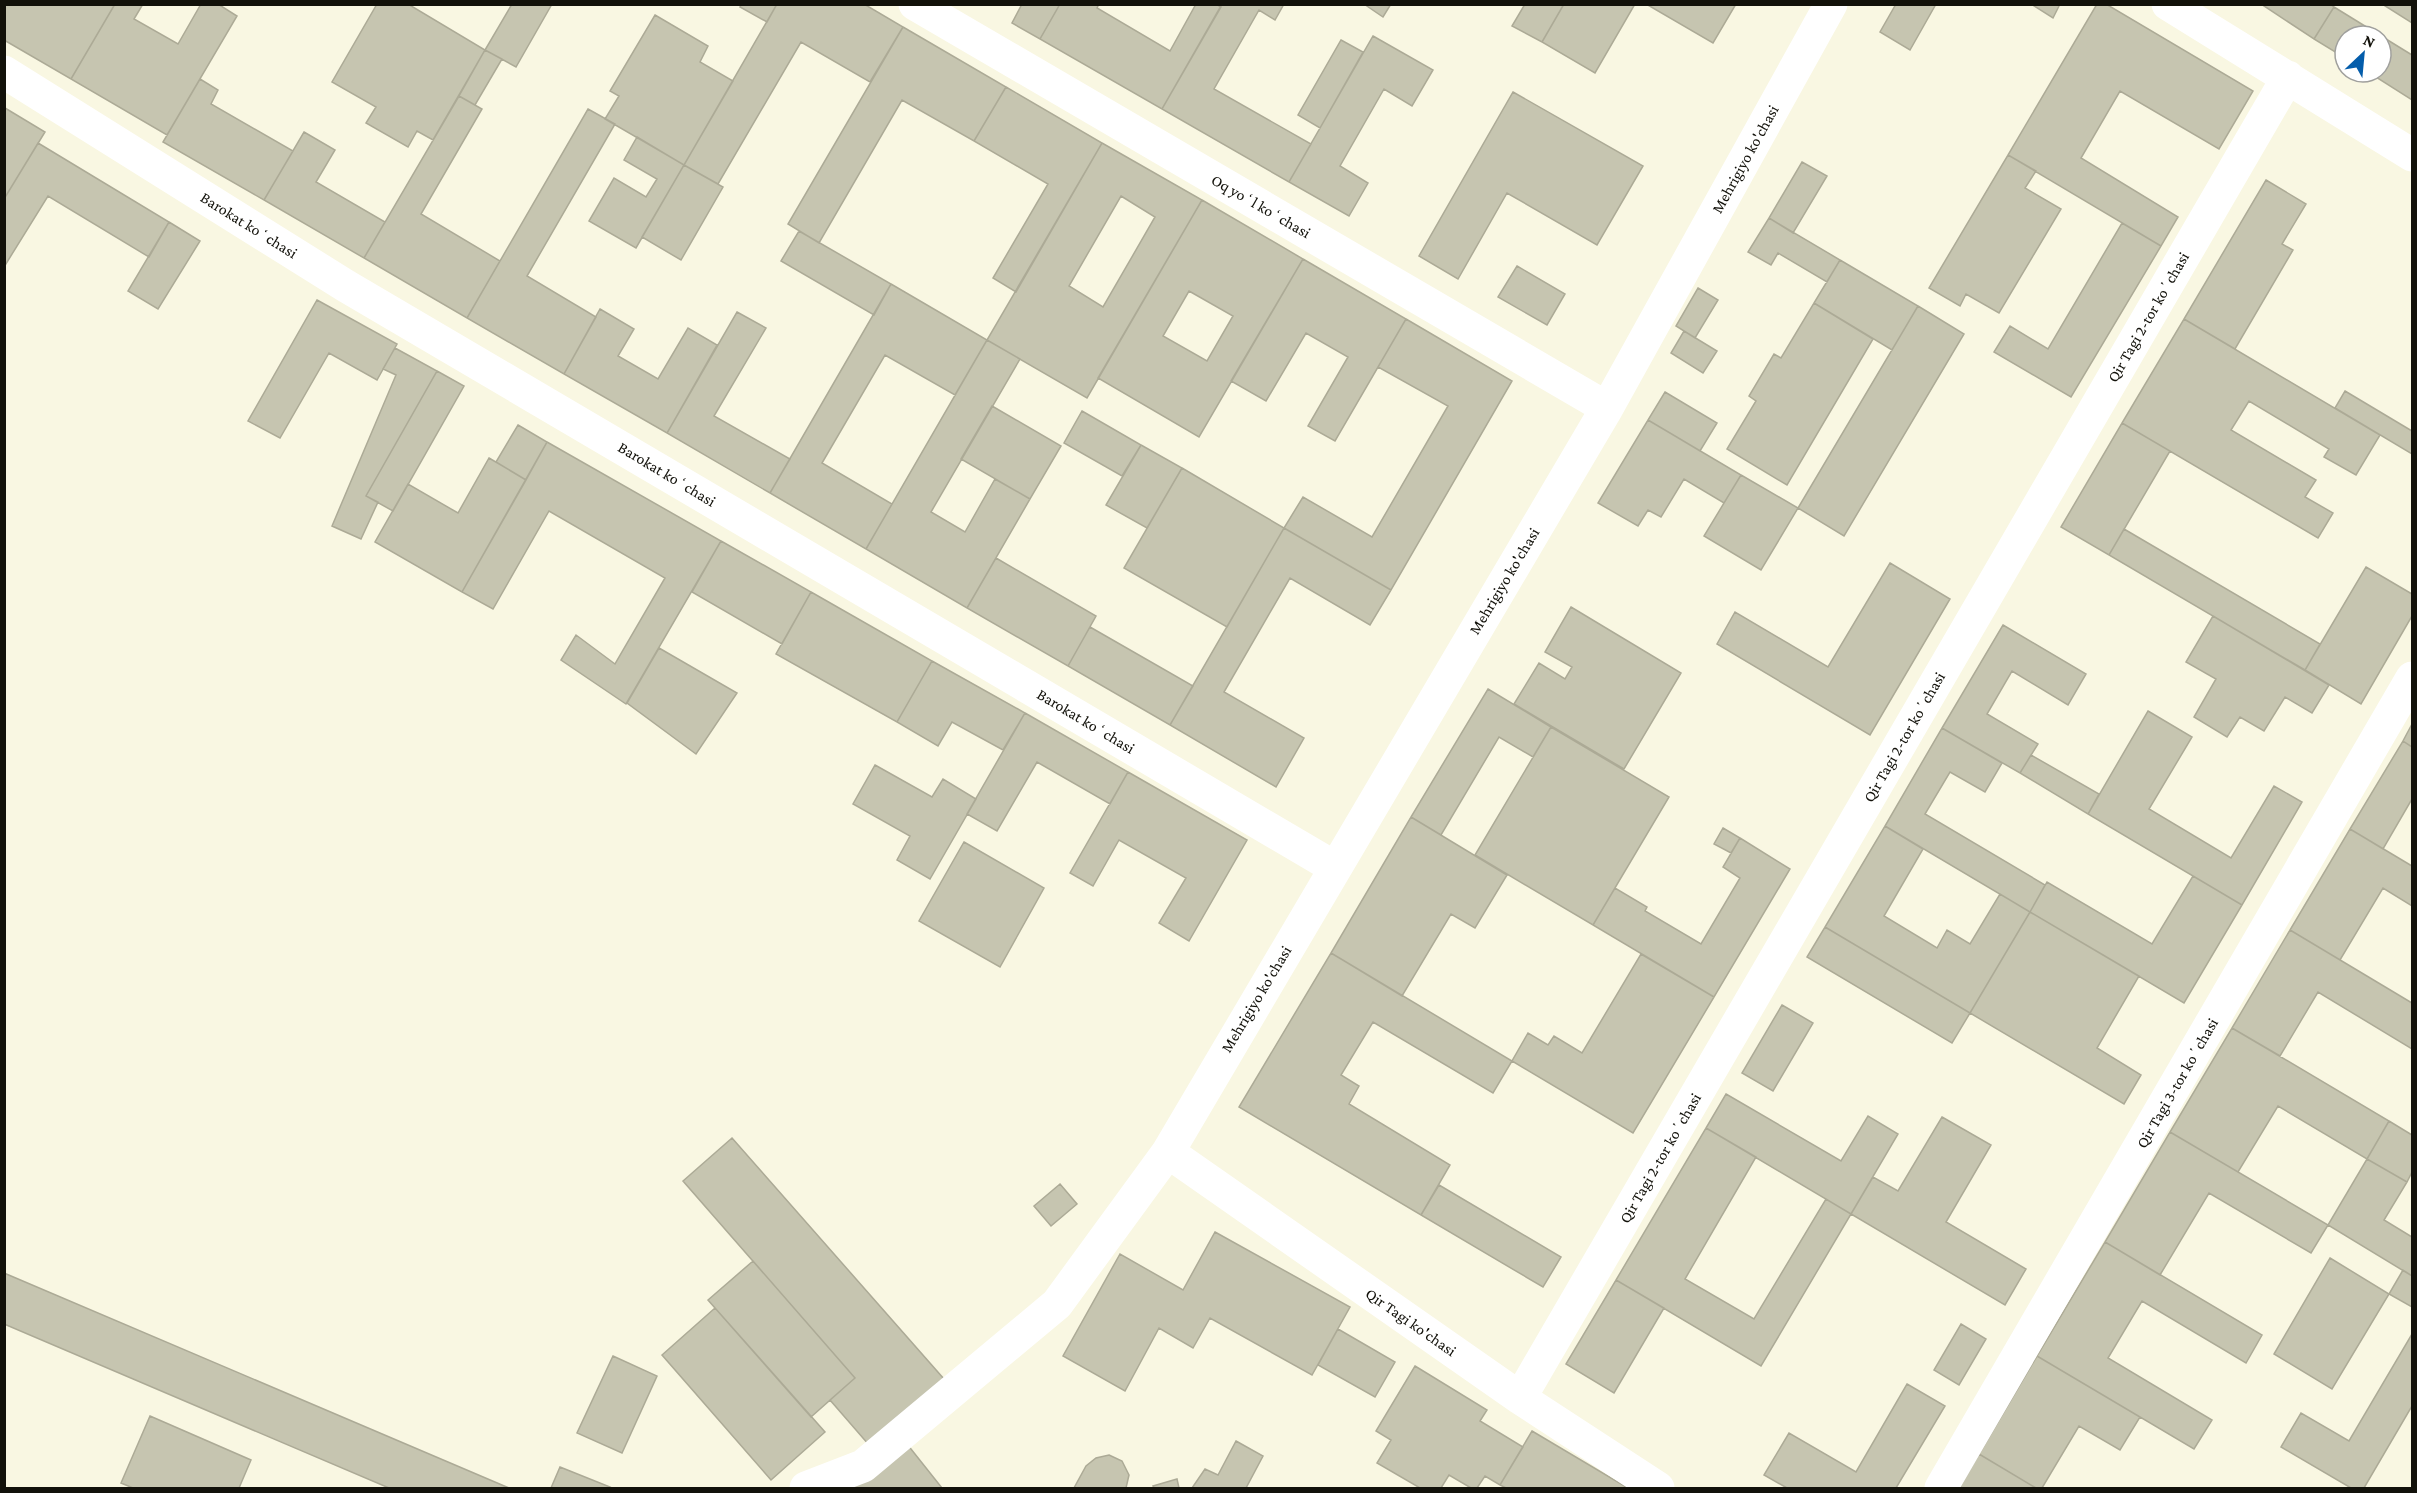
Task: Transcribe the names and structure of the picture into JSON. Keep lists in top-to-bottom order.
{
  "streets": {
    "street": [
      "Mehrigiyo ko'chasi",
      "Oq yoʻl koʻchasi",
      "Barokat koʻchasi",
      "Qir Tagi 2-tor koʼchasi",
      "Qir Tagi 3-tor koʼchasi",
      "Qir Tagi ko'chasi"
    ]
  },
  "crossings": [
    ["Mehrigiyo ko'chasi", "Oq yoʻl koʻchasi"],
    ["Mehrigiyo ko'chasi", "Barokat koʻchasi"],
    ["Mehrigiyo ko'chasi", "Qir Tagi ko'chasi"],
    ["Qir Tagi 2-tor koʼchasi", "Qir Tagi ko'chasi"]
  ],
  "north": "top right"
}
